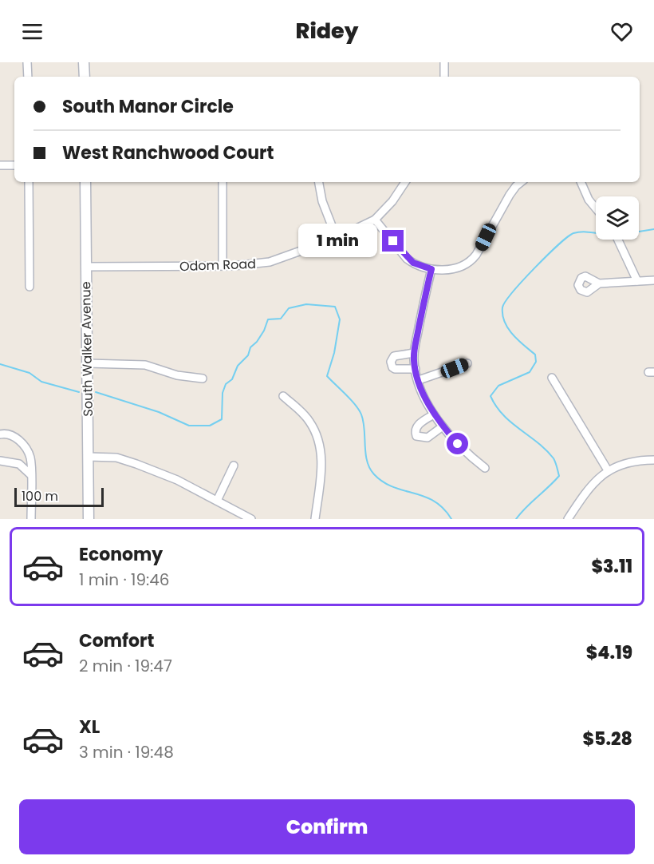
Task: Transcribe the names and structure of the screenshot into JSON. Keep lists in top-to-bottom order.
{
  "streets": {
    "main road": ["South Walker Avenue"],
    "street": ["Odom Road"]
  },
  "crossings": [
    ["Odom Road", "South Walker Avenue"]
  ],
  "scale_bar": "100 m",
  "page": {
    "header": "Ridey",
    "banner": ["South Manor Circle", "West Ranchwood Court"],
    "bubble": "1 min",
    "scale": "100 m",
    "list": [
      {
        "name": "Economy",
        "note": "1 min · 19:46",
        "value": "$3.11"
      },
      {
        "name": "Comfort",
        "note": "2 min · 19:47",
        "value": "$4.19"
      },
      {
        "name": "XL",
        "note": "3 min · 19:48",
        "value": "$5.28"
      }
    ],
    "buttons": "Confirm"
  }
}
